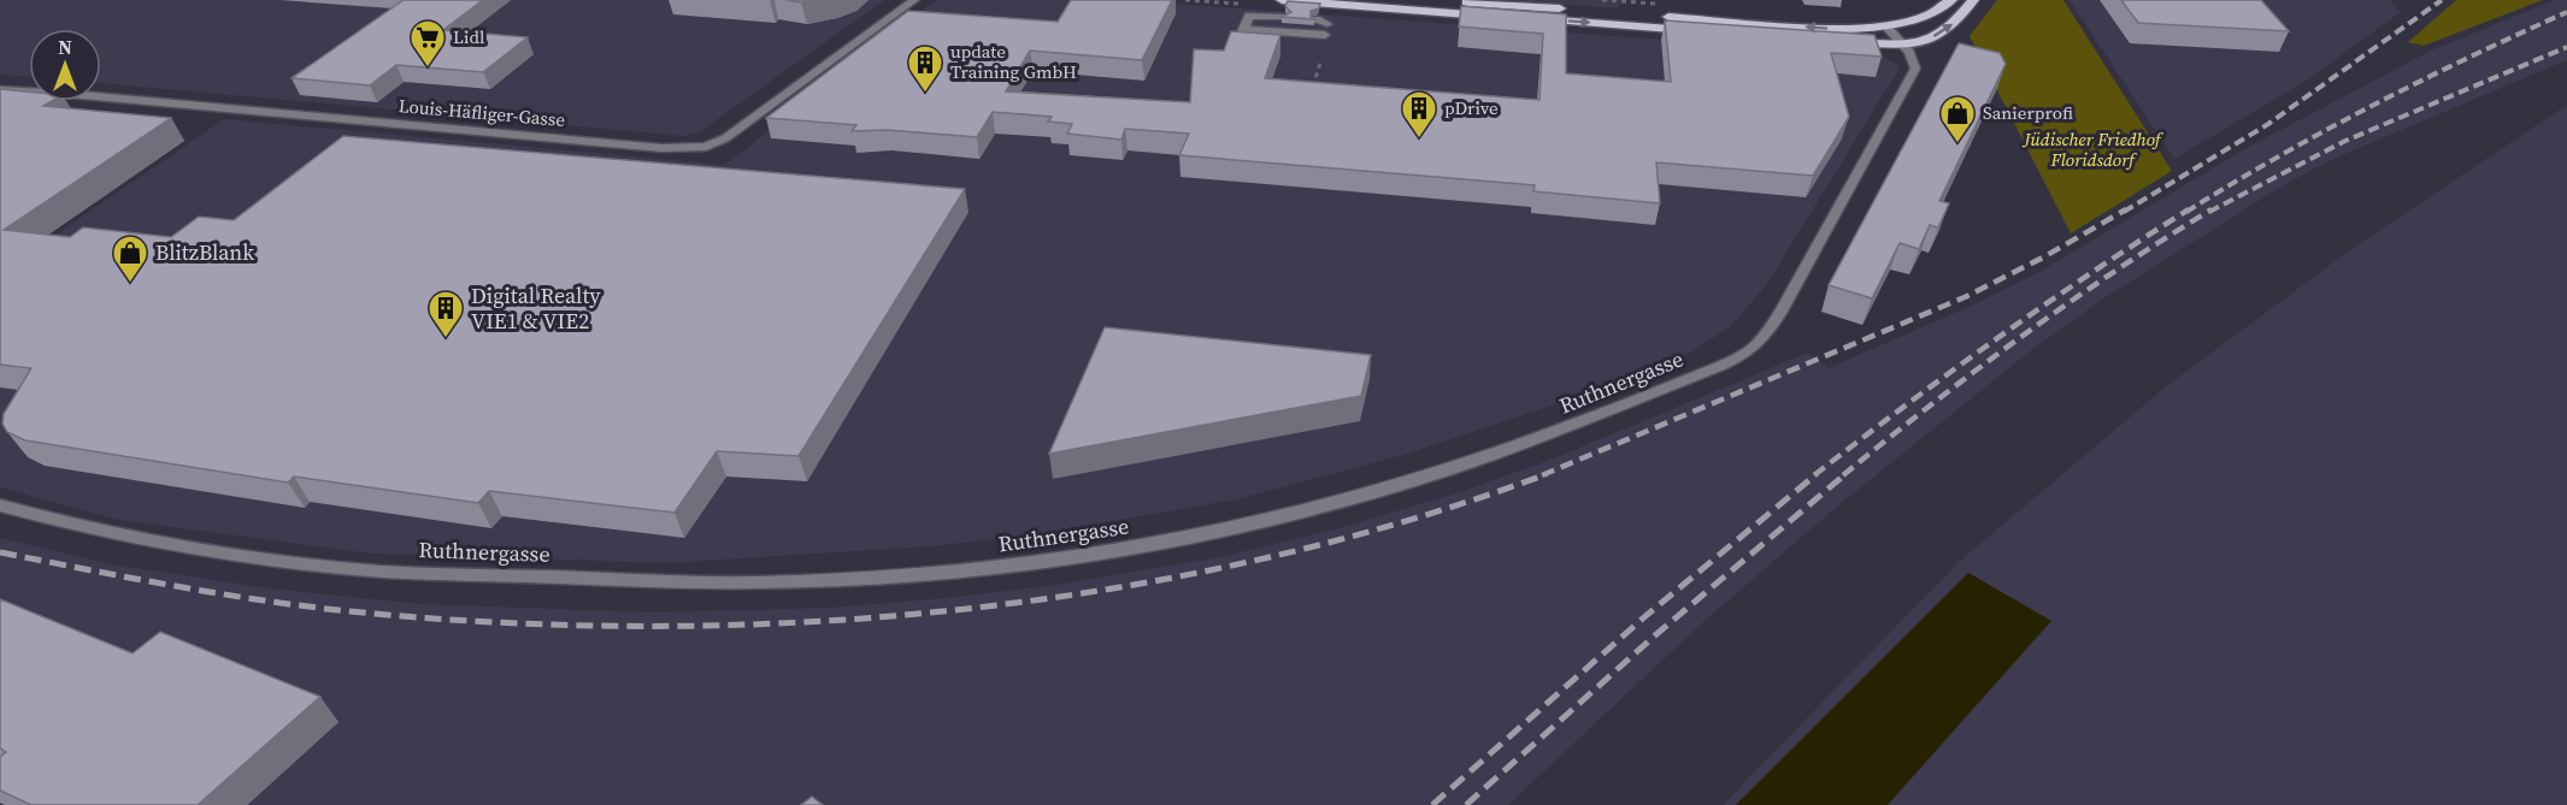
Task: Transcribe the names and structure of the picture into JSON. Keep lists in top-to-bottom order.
{
  "streets": {
    "street": ["Louis-Häfliger-Gasse", "Ruthnergasse"]
  },
  "parks": ["Jüdischer Friedhof Floridsdorf"],
  "places": {
    "supermarket": ["Lidl"],
    "building": ["update Training GmbH", "pDrive", "Digital Realty VIE1 & VIE2"],
    "shop": ["Sanierprofi", "BlitzBlank"]
  },
  "north": "top"
}
